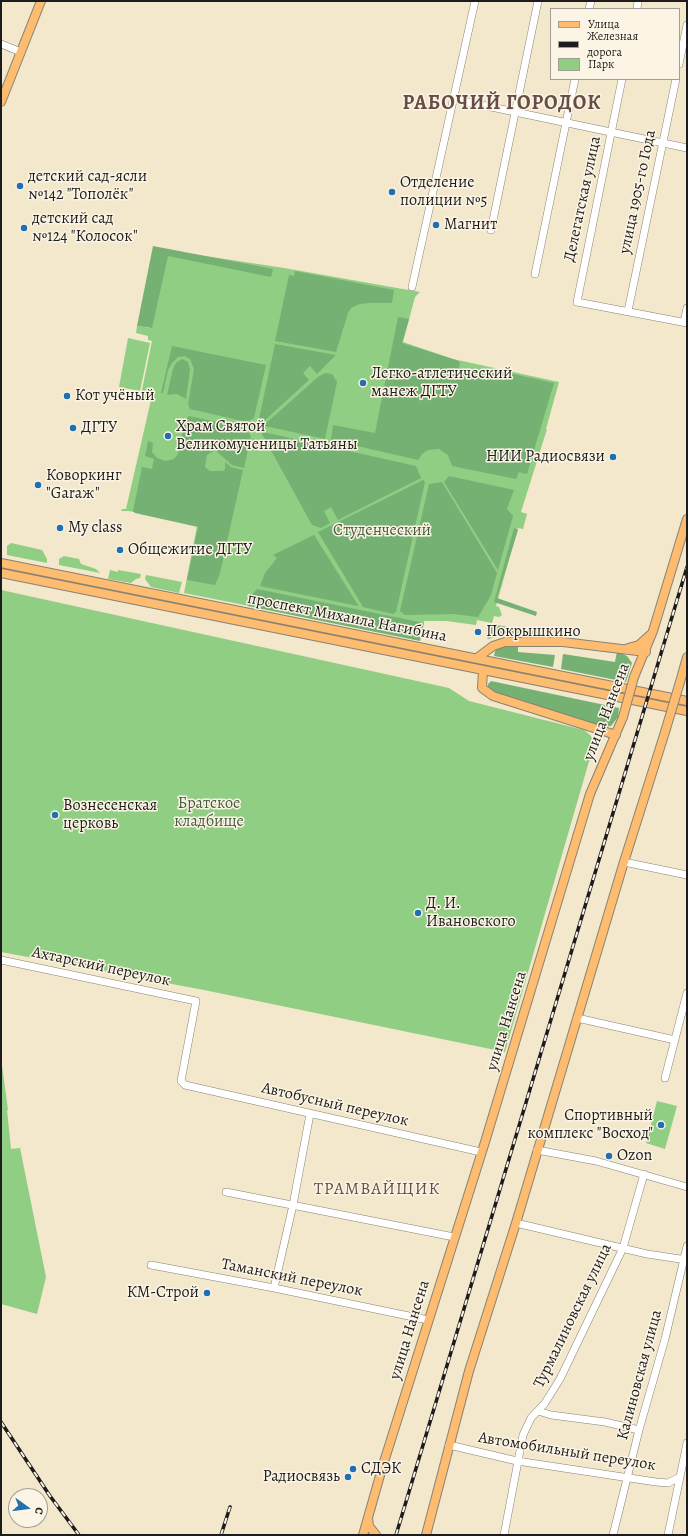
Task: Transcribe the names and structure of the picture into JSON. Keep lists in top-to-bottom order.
{
  "streets": {
    "main road": ["проспект Михаила Нагибина", "улица Нансена"],
    "street": [
      "улица 1905-го Года",
      "Делегатская улица",
      "Ахтарский переулок",
      "Автобусный переулок",
      "Таманский переулок",
      "Турмалиновская улица",
      "Калиновская улица",
      "Автомобильный переулок"
    ]
  },
  "crossings": [
    ["улица 1905-го Года", "Делегатская улица"],
    ["улица Нансена", "Автобусный переулок"],
    ["улица Нансена", "Таманский переулок"],
    ["Ахтарский переулок", "Автобусный переулок"],
    ["Турмалиновская улица", "Автомобильный переулок"],
    ["Калиновская улица", "Автомобильный переулок"]
  ],
  "districts": ["РАБОЧИЙ ГОРОДОК", "ТРАМВАЙЩИК"],
  "parks": ["Студенческий", "Братское кладбище"],
  "places": [
    "детский сад-ясли №142 \"Тополёк\"",
    "Отделение полиции №5",
    "Магнит",
    "детский сад №124 \"Колосок\"",
    "Легко-атлетический манеж ДГТУ",
    "Кот учёный",
    "ДГТУ",
    "Храм Святой Великомученицы Татьяны",
    "НИИ Радиосвязи",
    "Коворкинг \"Gаraж\"",
    "My class",
    "Общежитие ДГТУ",
    "Покрышкино",
    "Вознесенская церковь",
    "Д. И. Ивановского",
    "Спортивный комплекс \"Восход\"",
    "Ozon",
    "КМ-Строй",
    "СДЭК",
    "Радиосвязь"
  ],
  "legend": ["Улица", "Железная дорога", "Парк"],
  "north": "right"
}
